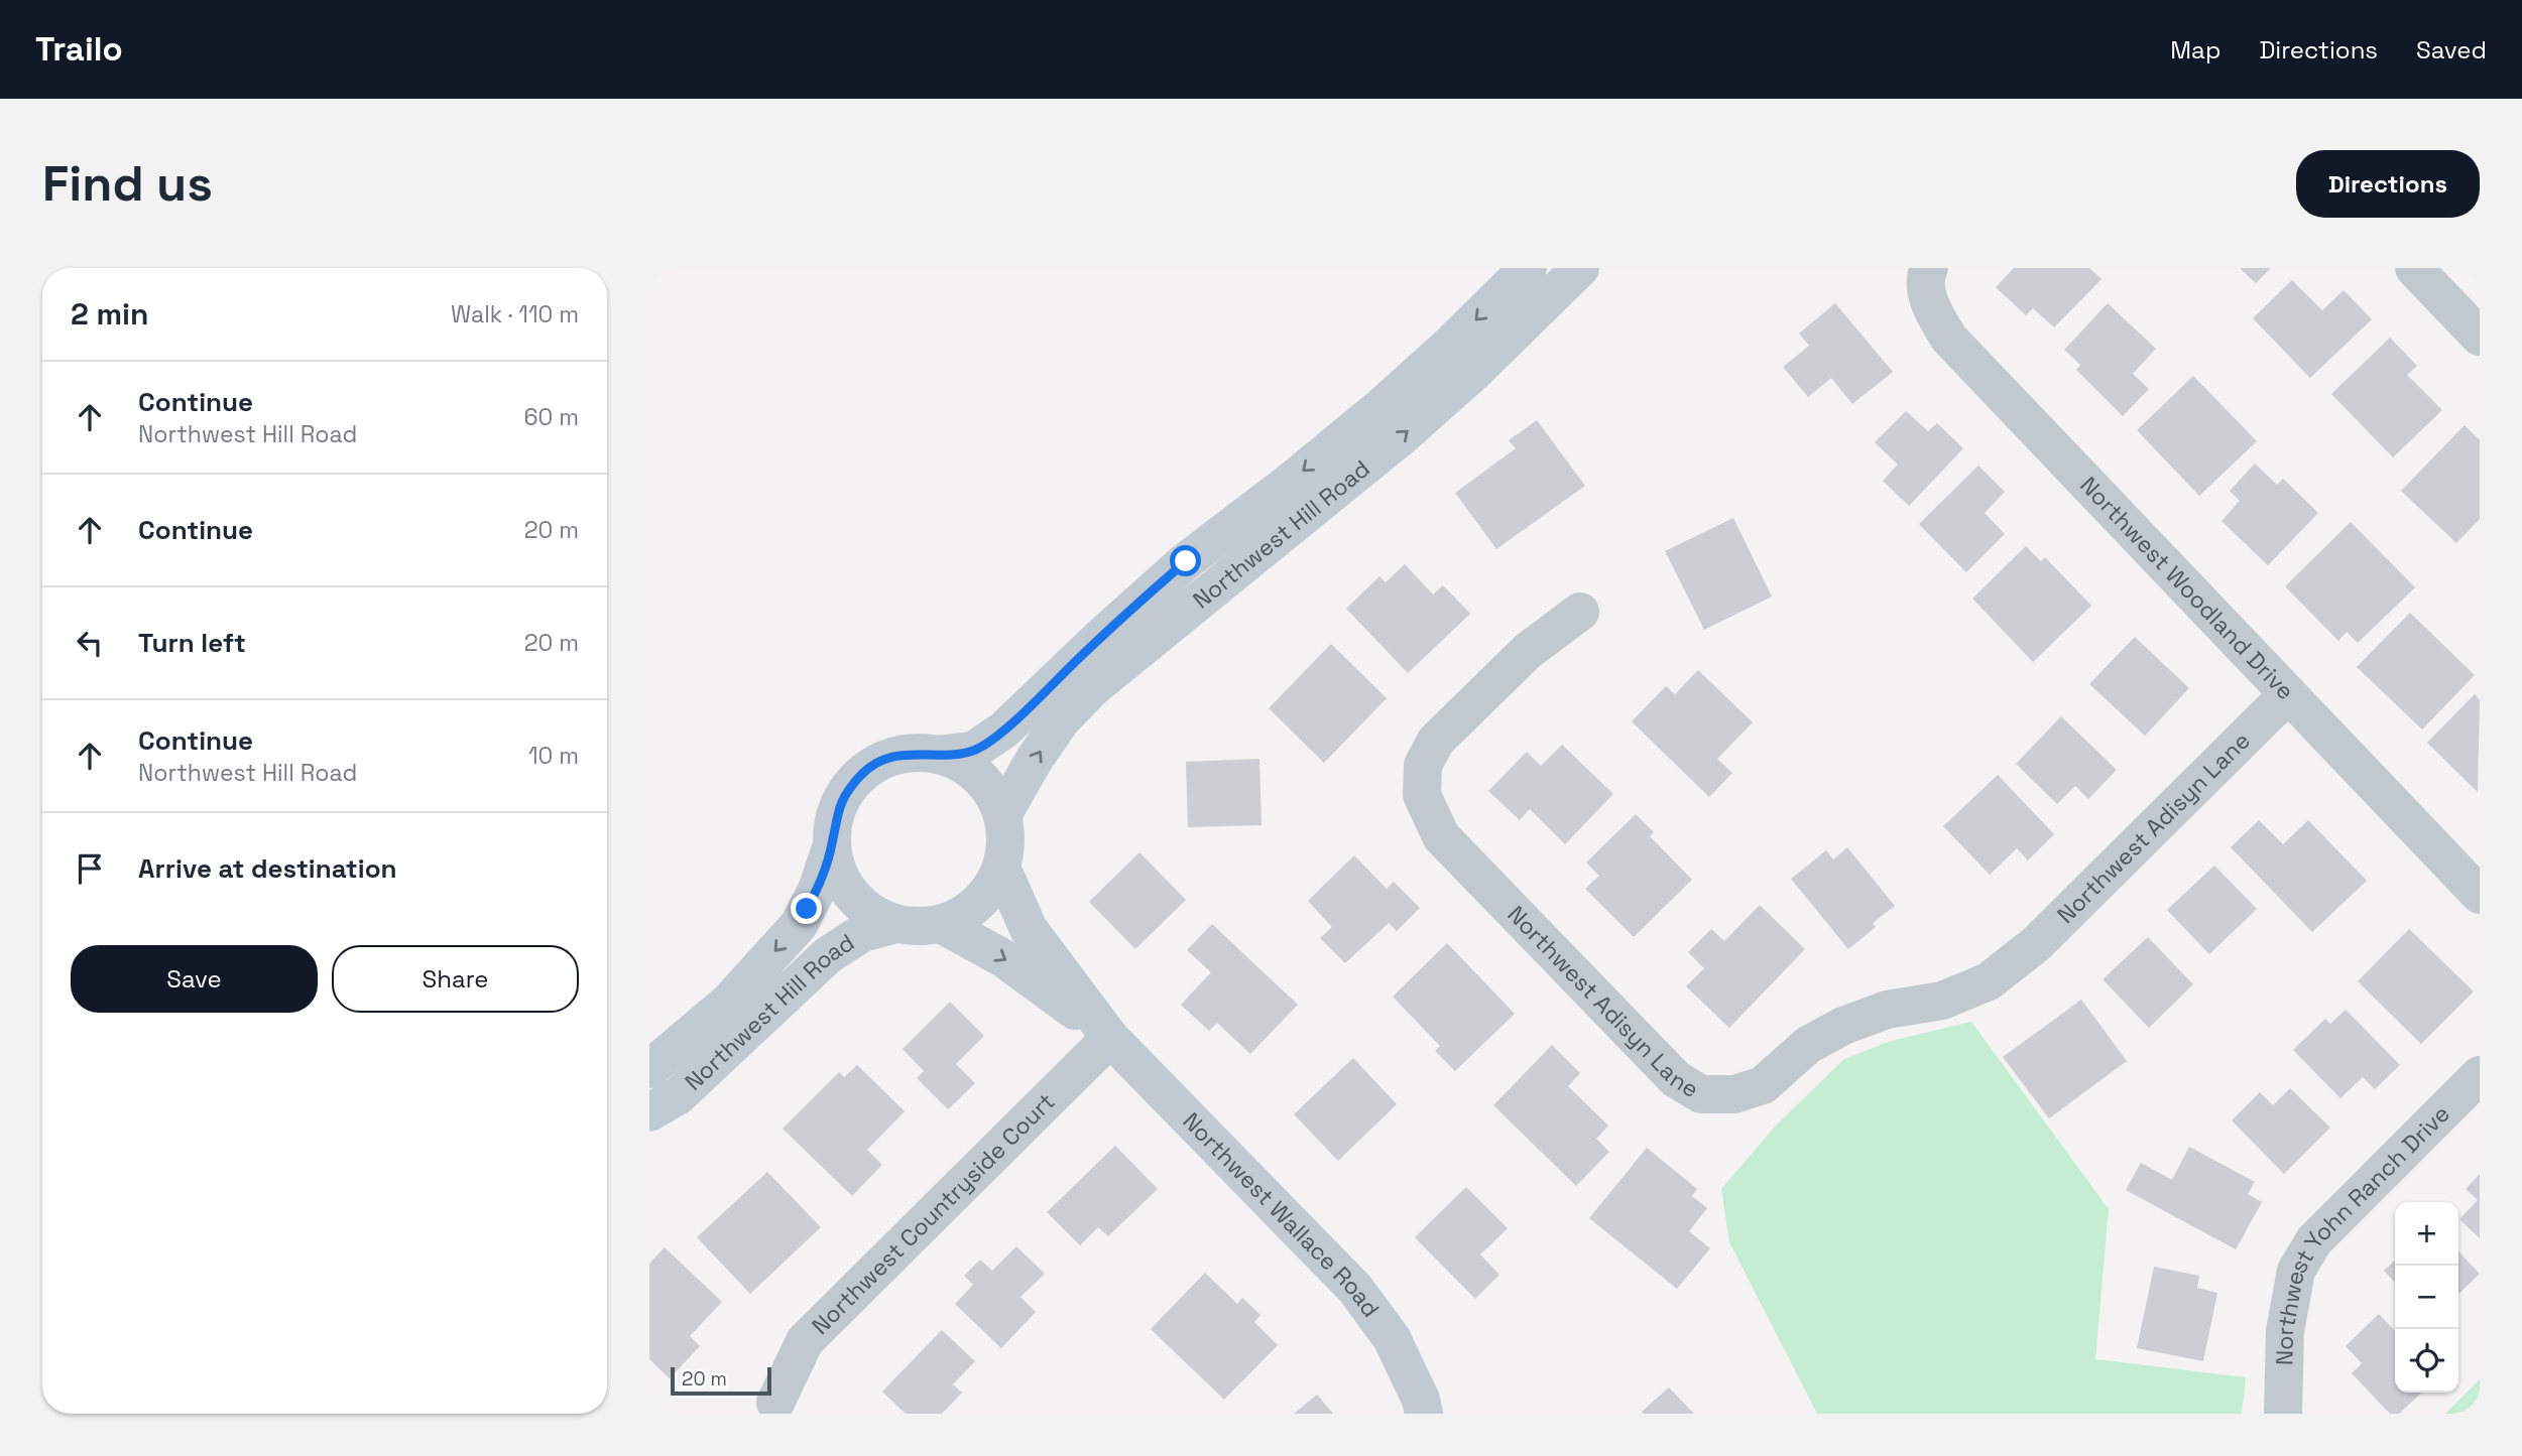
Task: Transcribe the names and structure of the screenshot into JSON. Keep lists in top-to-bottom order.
{
  "streets": {
    "main road": ["Northwest Hill Road", "Northwest Wallace Road"],
    "street": [
      "Northwest Woodland Drive",
      "Northwest Adisyn Lane",
      "Northwest Countryside Court",
      "Northwest Yohn Ranch Drive"
    ]
  },
  "crossings": [
    ["Northwest Hill Road", "Northwest Wallace Road"],
    ["Northwest Woodland Drive", "Northwest Adisyn Lane"],
    ["Northwest Countryside Court", "Northwest Wallace Road"]
  ],
  "scale_bar": "20 m",
  "page": {
    "header": "Trailo",
    "nav": ["Map", "Directions", "Saved"],
    "buttons": [
      "Directions",
      ["Save", "Share"]
    ],
    "title": "Find us",
    "heading": ["2 min", "Walk · 110 m"],
    "list": [
      ["Continue", "Northwest Hill Road", "60 m"],
      ["Continue", "20 m"],
      ["Turn left", "20 m"],
      ["Continue", "Northwest Hill Road", "10 m"],
      "Arrive at destination"
    ],
    "map_buttons": ["+", "−"],
    "scale": "20 m"
  }
}
